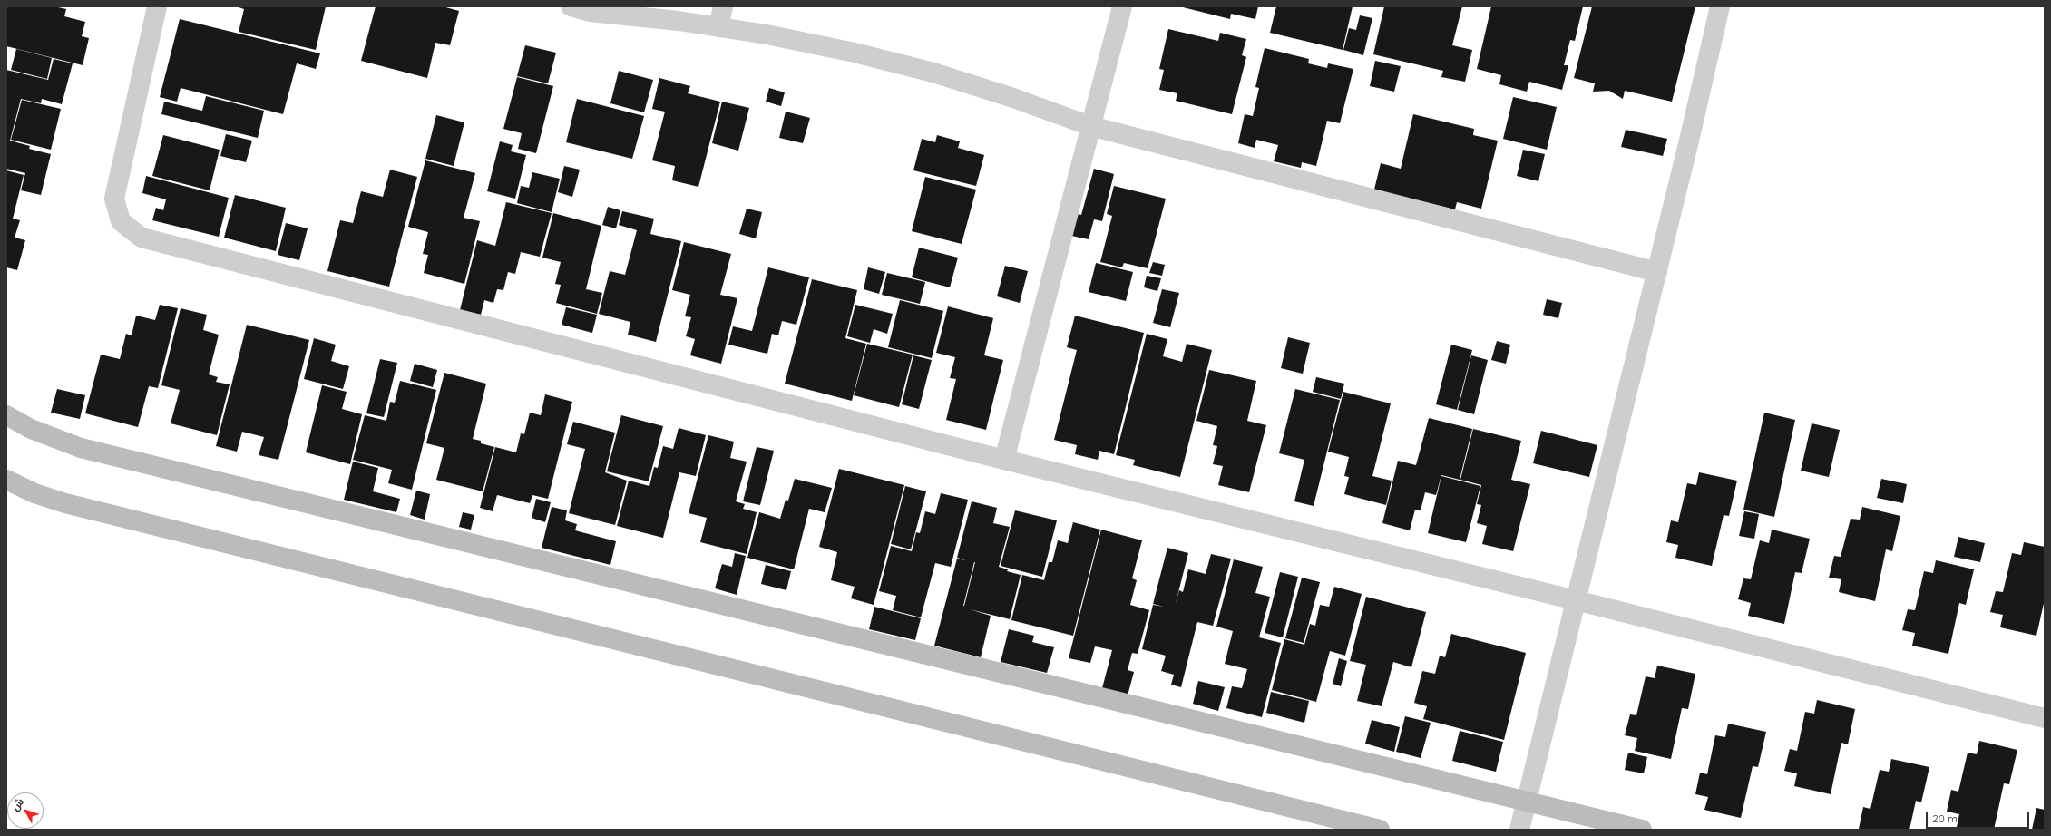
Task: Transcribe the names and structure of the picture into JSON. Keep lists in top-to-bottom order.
{
  "scale_bar": "20 m",
  "north": "top left"
}
